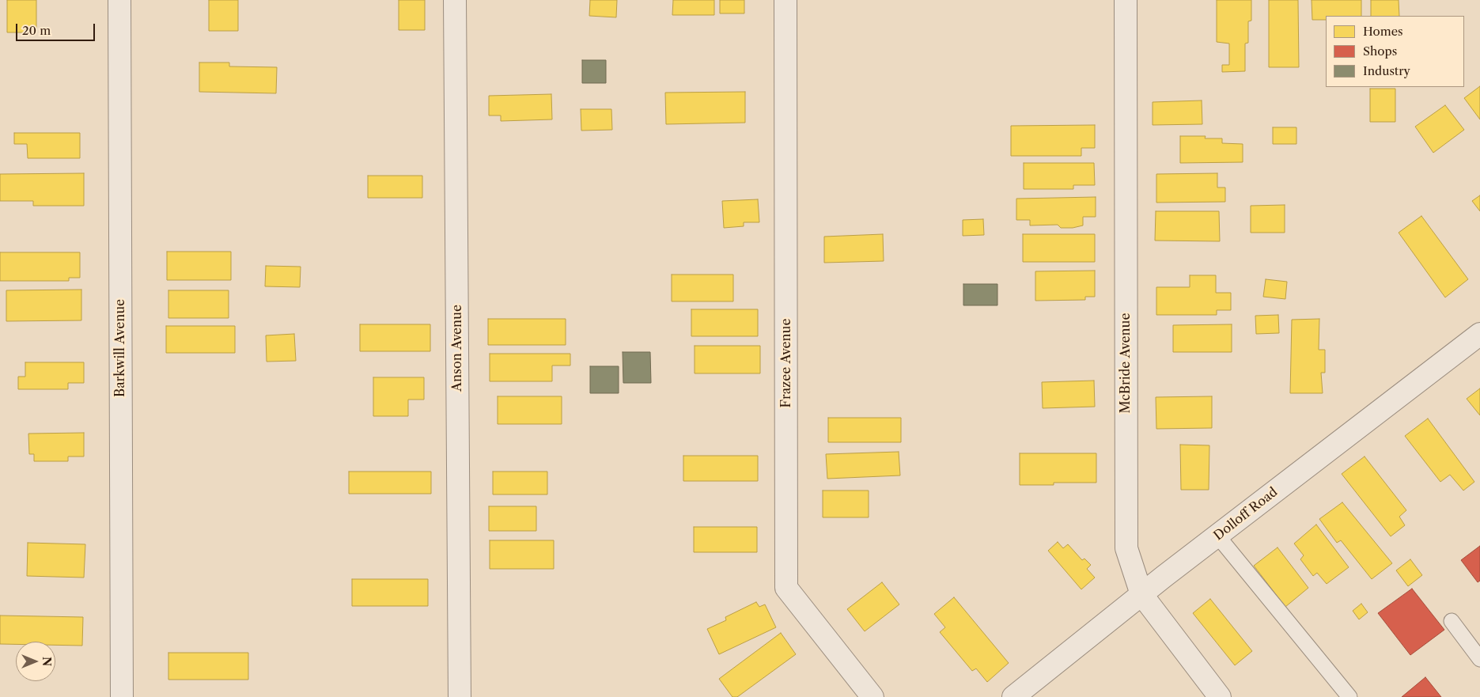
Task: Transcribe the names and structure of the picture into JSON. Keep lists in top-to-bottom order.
{
  "streets": {
    "street": [
      "Barkwill Avenue",
      "Anson Avenue",
      "Frazee Avenue",
      "McBride Avenue",
      "Dolloff Road"
    ]
  },
  "crossings": [
    ["McBride Avenue", "Dolloff Road"]
  ],
  "legend": ["Homes", "Shops", "Industry"],
  "scale_bar": "20 m",
  "north": "right"
}
